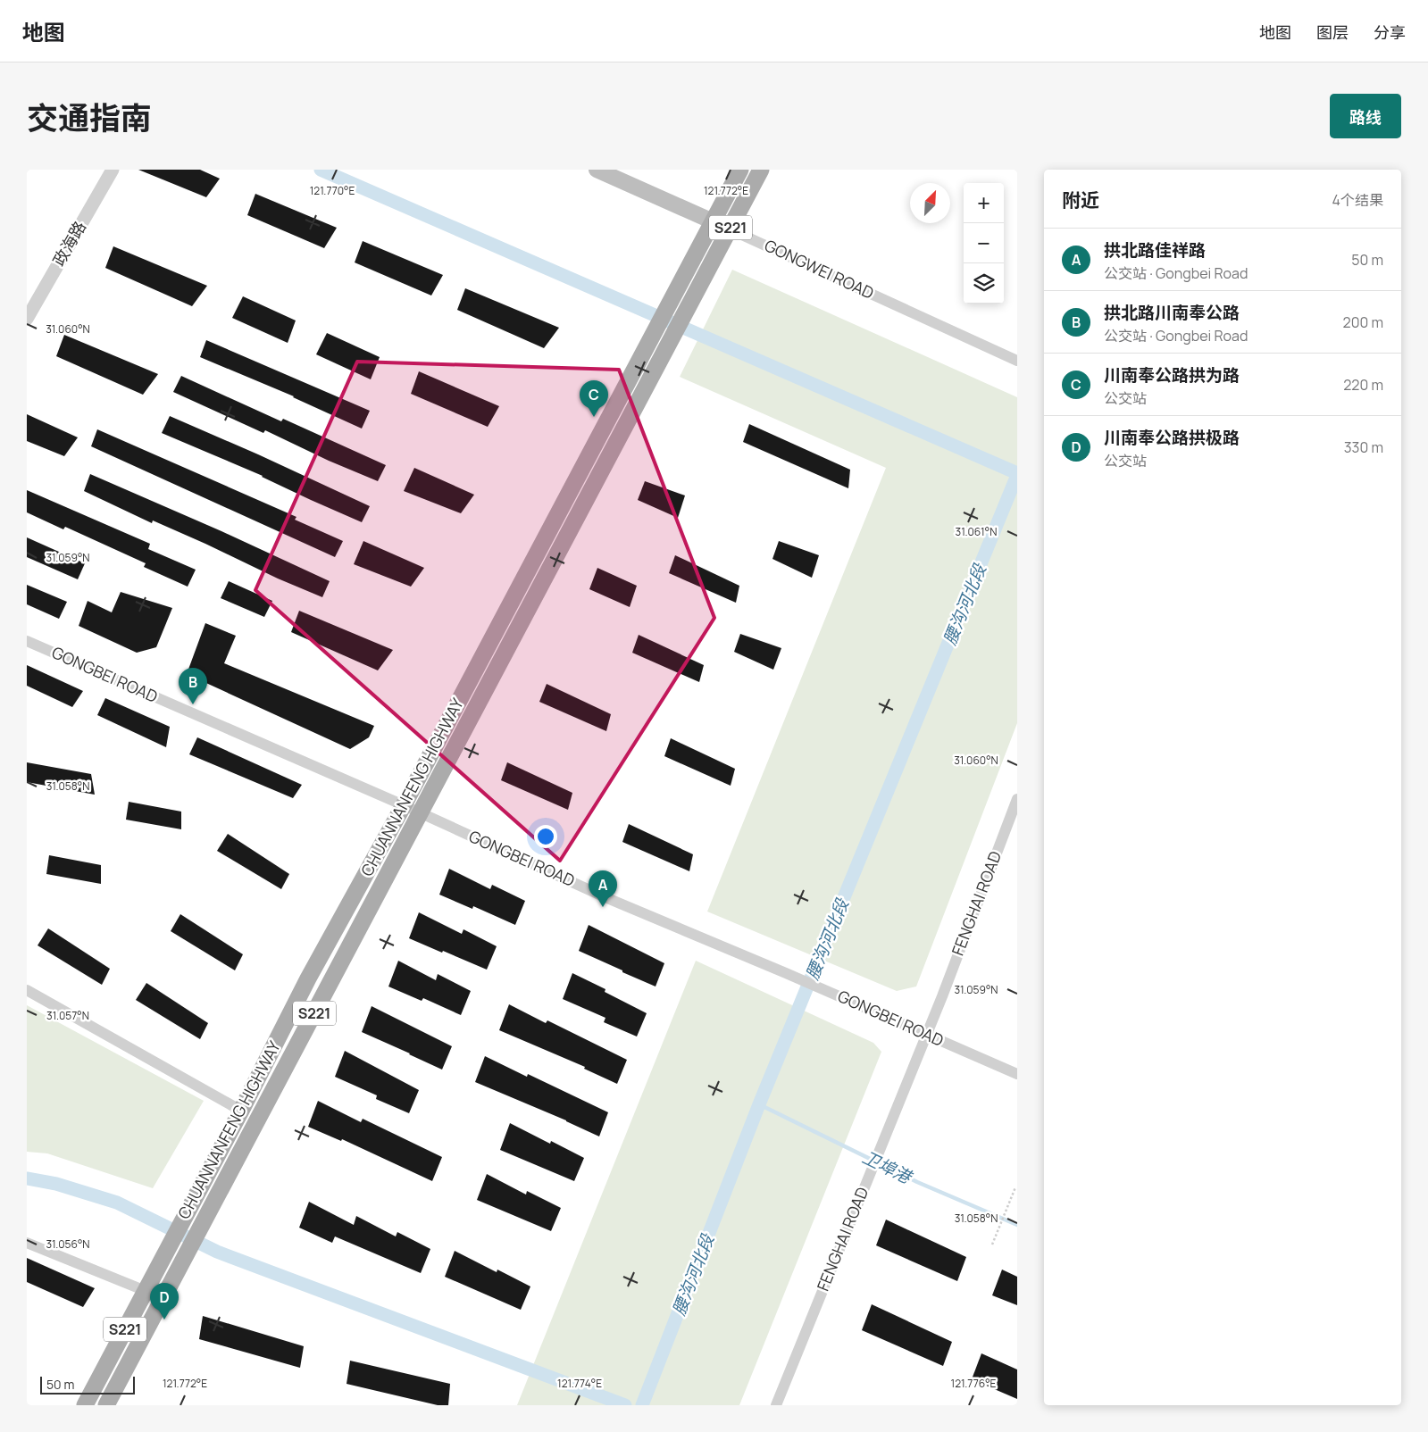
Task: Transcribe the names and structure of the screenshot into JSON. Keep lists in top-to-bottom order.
{
  "streets": {
    "main road": ["S221", "GONGWEI ROAD", "CHUANNANFENG HIGHWAY"],
    "street": ["政海路", "GONGBEI ROAD", "FENGHAI ROAD"]
  },
  "crossings": [
    ["GONGWEI ROAD", "CHUANNANFENG HIGHWAY"],
    ["GONGBEI ROAD", "CHUANNANFENG HIGHWAY"],
    ["GONGBEI ROAD", "FENGHAI ROAD"]
  ],
  "water": ["腰沟河北段", "卫埠港"],
  "scale_bar": "50 m",
  "north": "top right",
  "page": {
    "header": "地图",
    "nav": ["地图", "图层", "分享"],
    "title": "交通指南",
    "buttons": "路线",
    "heading": ["附近", "4个结果"],
    "map_buttons": ["+", "−"],
    "list": [
      {
        "mark": "A",
        "name": "拱北路佳祥路",
        "note": "公交站 · Gongbei Road",
        "value": "50 m"
      },
      {
        "mark": "B",
        "name": "拱北路川南奉公路",
        "note": "公交站 · Gongbei Road",
        "value": "200 m"
      },
      {
        "mark": "C",
        "name": "川南奉公路拱为路",
        "note": "公交站",
        "value": "220 m"
      },
      {
        "mark": "D",
        "name": "川南奉公路拱极路",
        "note": "公交站",
        "value": "330 m"
      }
    ],
    "pins": [
      "C",
      "B",
      "A",
      "D"
    ],
    "scale": "50 m"
  },
  "coordinates": [
    "121.772°E",
    "121.770°E",
    "31.060°N",
    "31.061°N",
    "31.059°N",
    "31.058°N",
    "31.057°N",
    "31.056°N",
    "121.774°E",
    "121.776°E"
  ]
}
